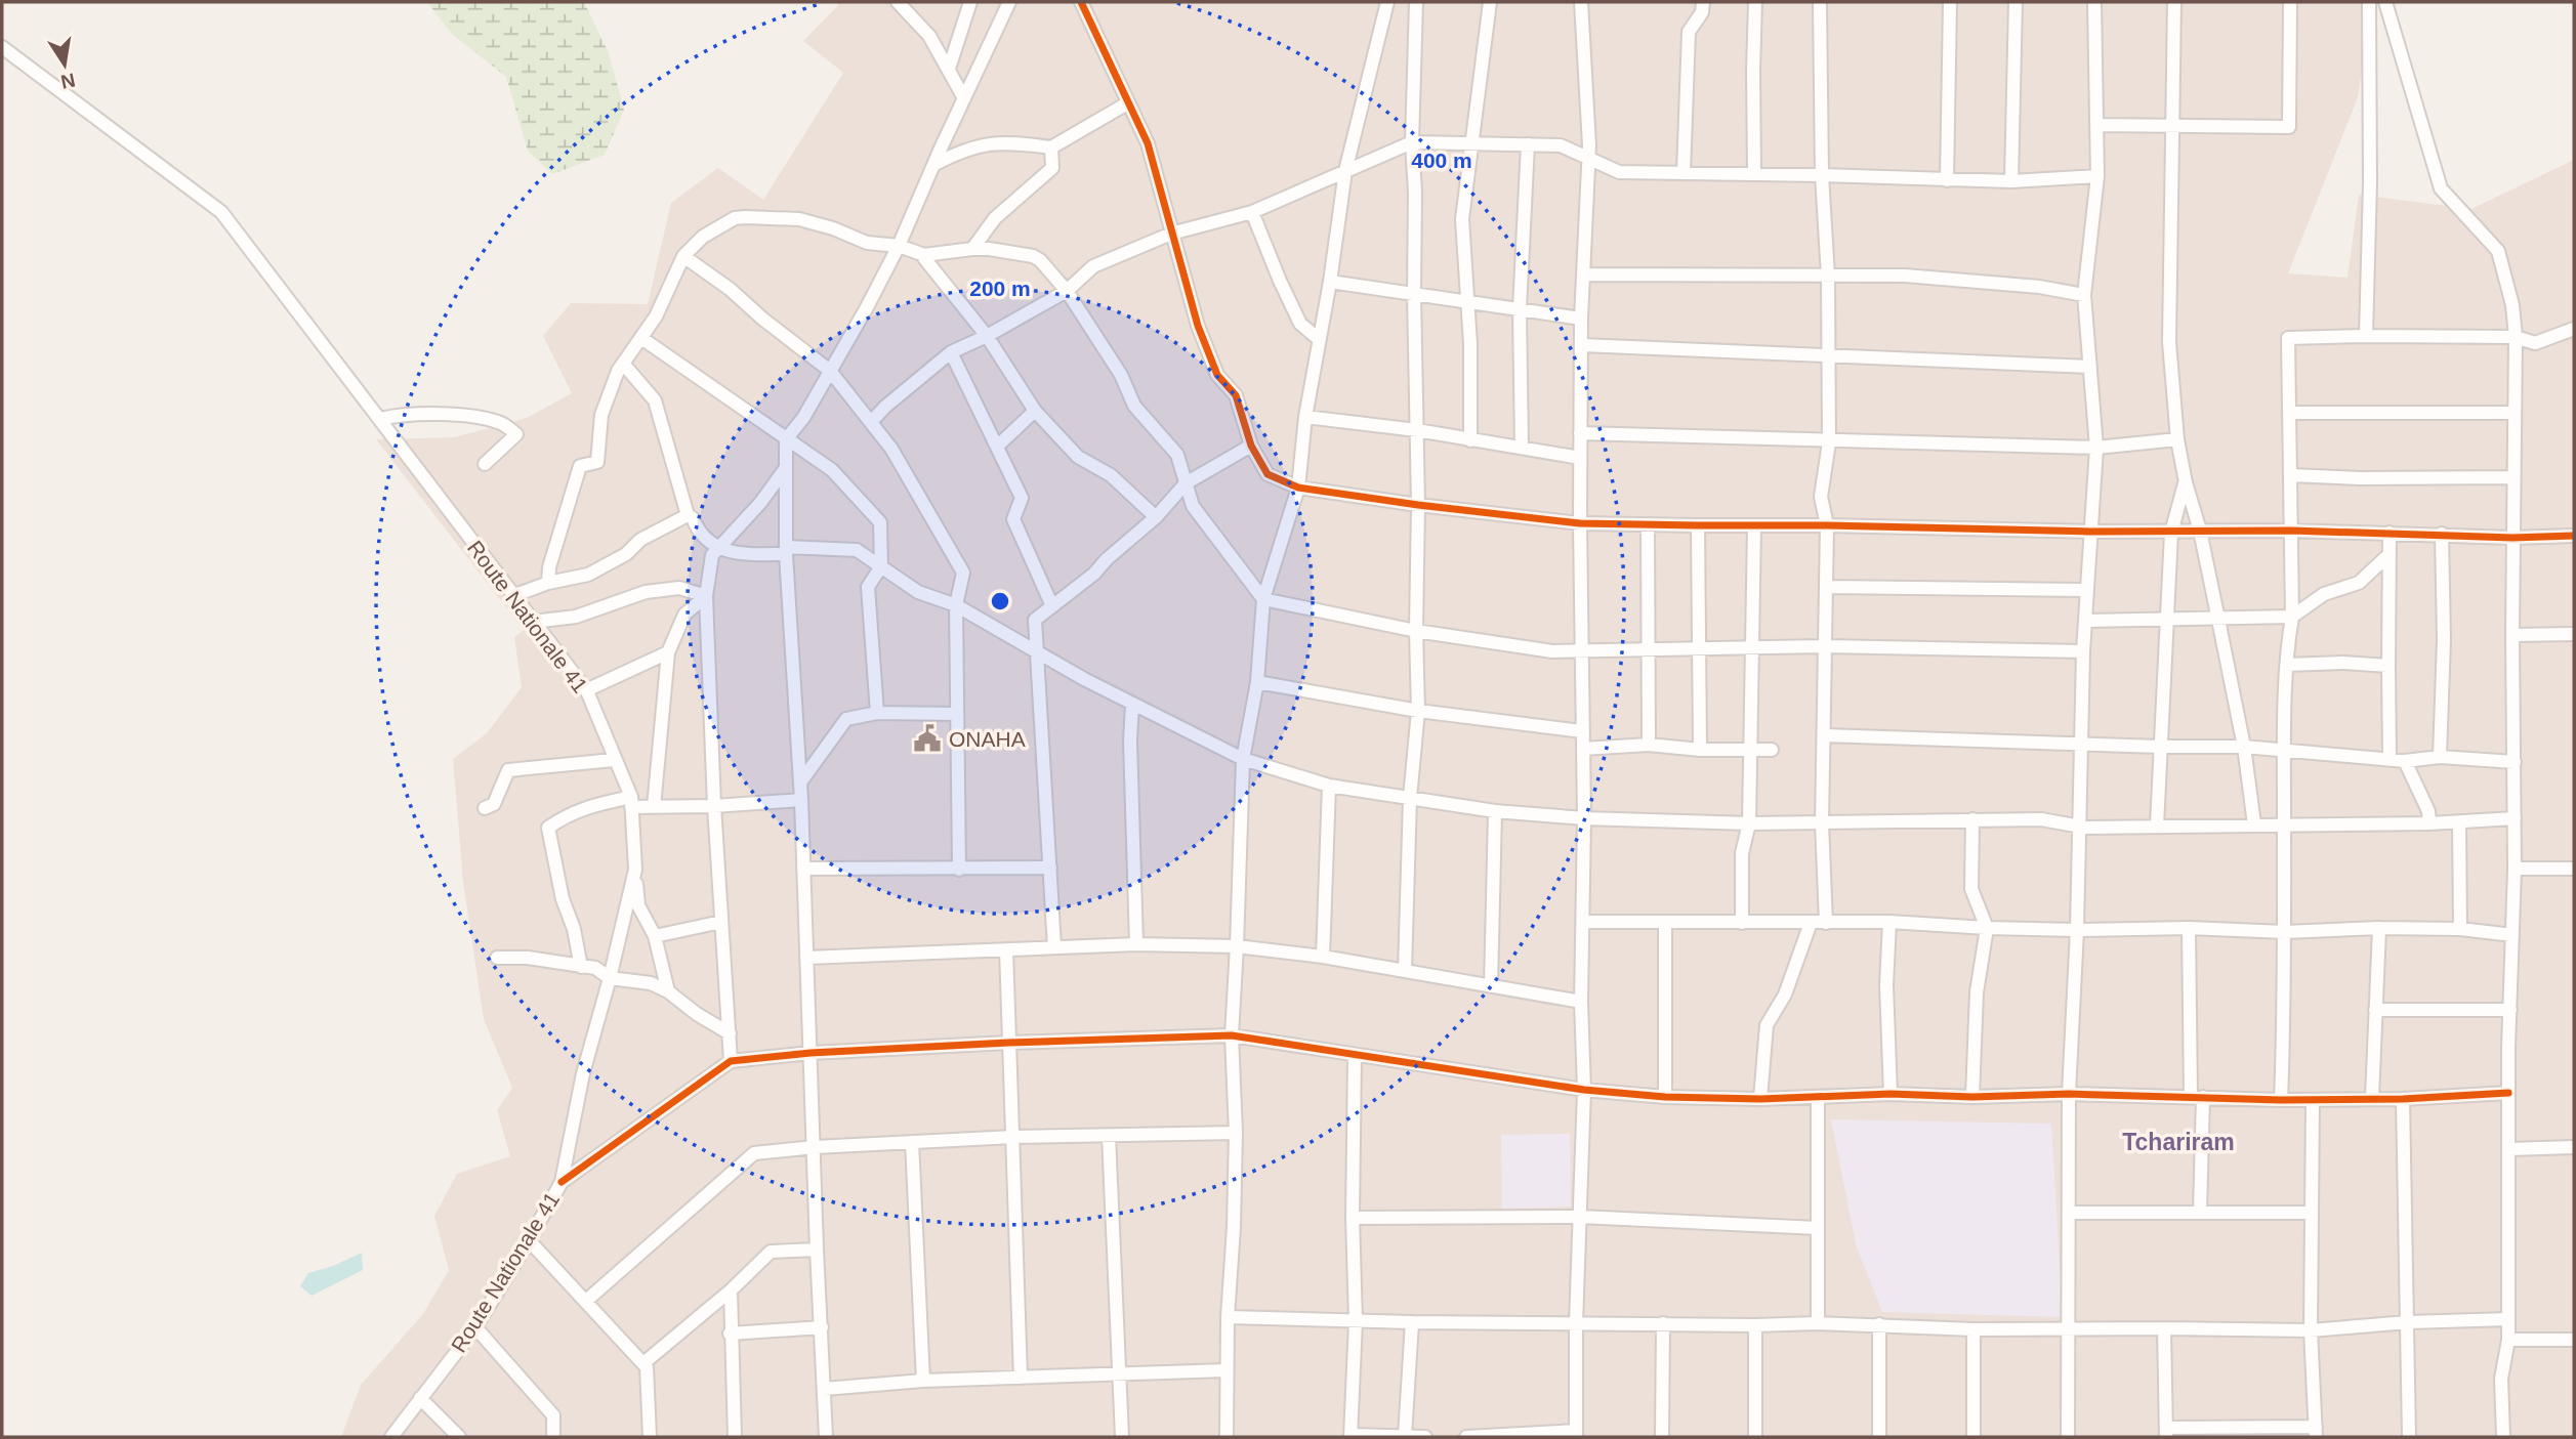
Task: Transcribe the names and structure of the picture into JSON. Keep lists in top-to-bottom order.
{
  "streets": {
    "street": ["Route Nationale 41"]
  },
  "districts": ["Tchariram"],
  "places": {
    "public building": ["ONAHA"]
  },
  "north": "bottom",
  "rings": ["400 m", "200 m"]
}
